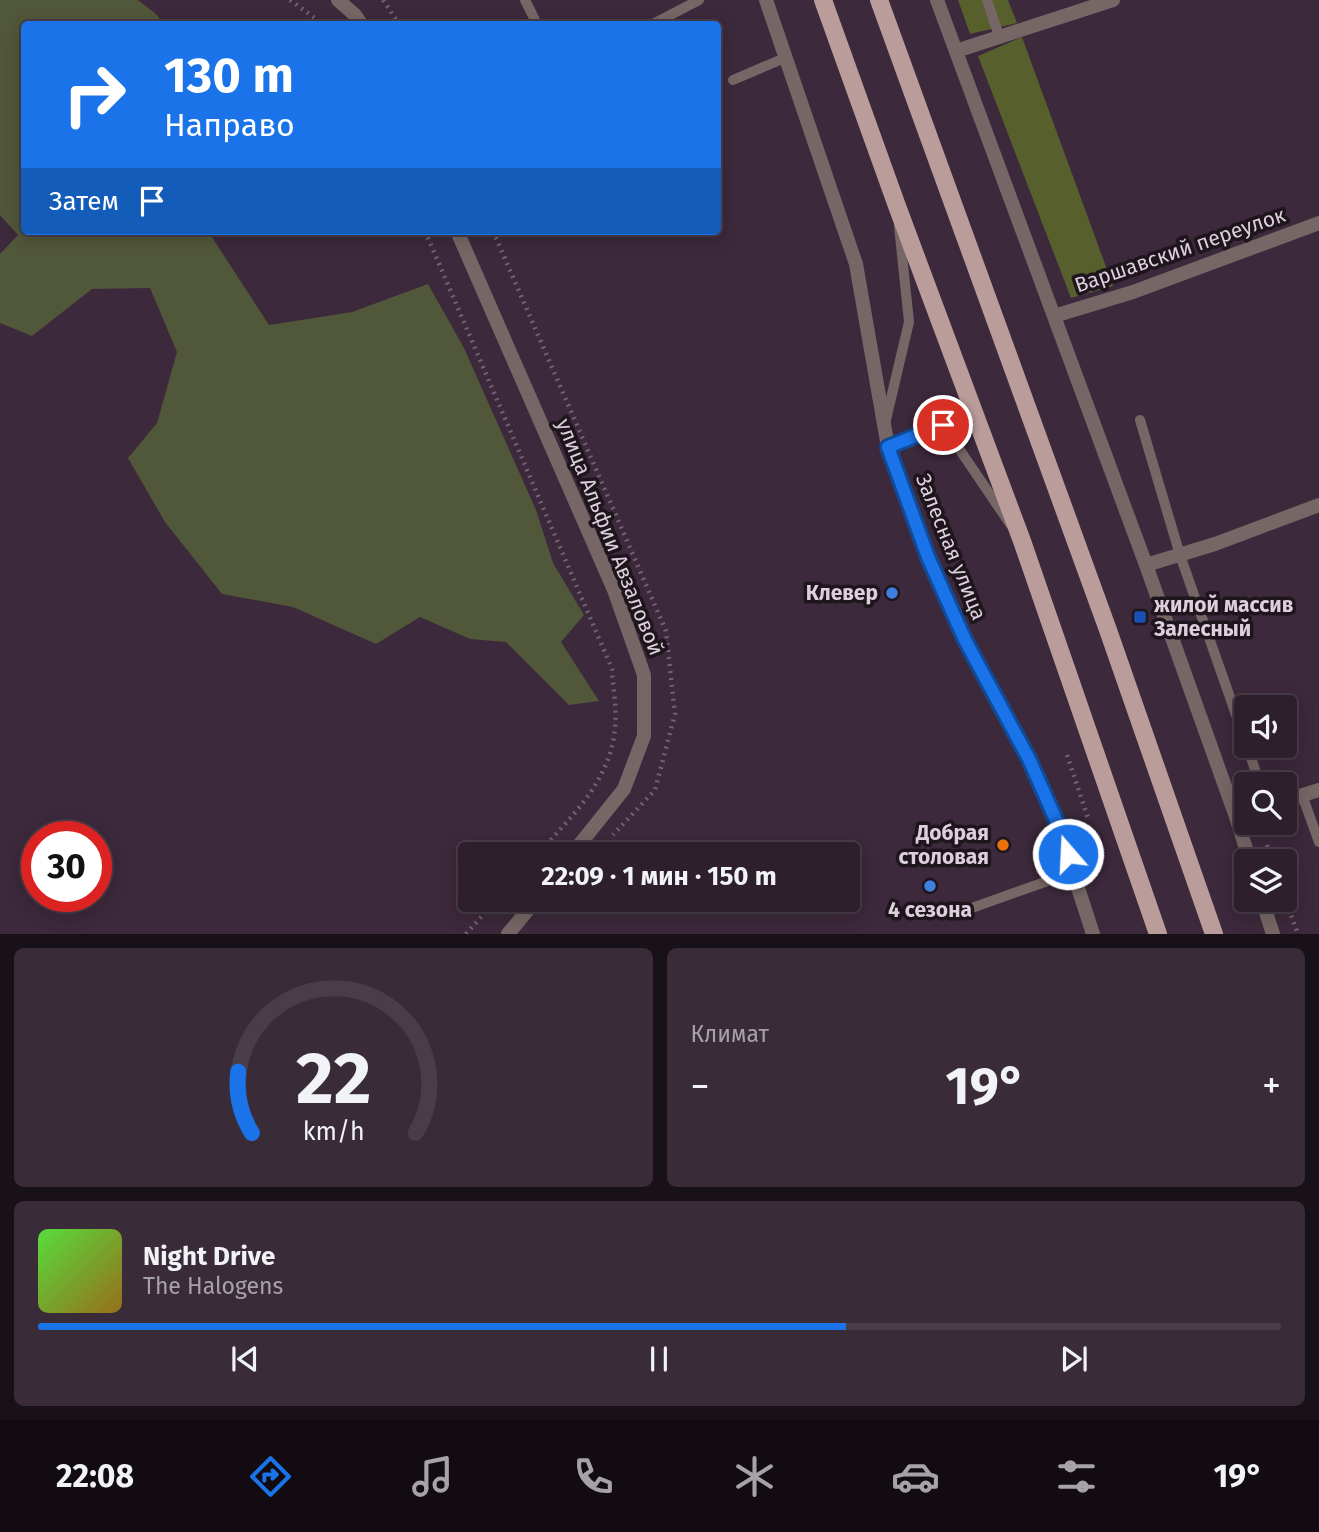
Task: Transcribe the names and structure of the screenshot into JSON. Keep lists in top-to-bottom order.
{
  "streets": {
    "street": ["Варшавский переулок", "улица Альфии Авзаловой", "Залесная улица"]
  },
  "places": {
    "other": ["Клевер", "Добрая столовая", "4 сезона"],
    "transit": ["жилой массив Залесный"]
  },
  "page": {
    "turn": ["130 m", "Направо"],
    "then": "Затем",
    "limit": "30",
    "trip": "22:09 · 1 мин · 150 m",
    "tile": "Климат",
    "heat": ["−", "19°", "+"],
    "song": ["Night Drive", "The Halogens"],
    "tabs": ["22:08", "19°"],
    "gauge": ["22", "km/h"]
  }
}
